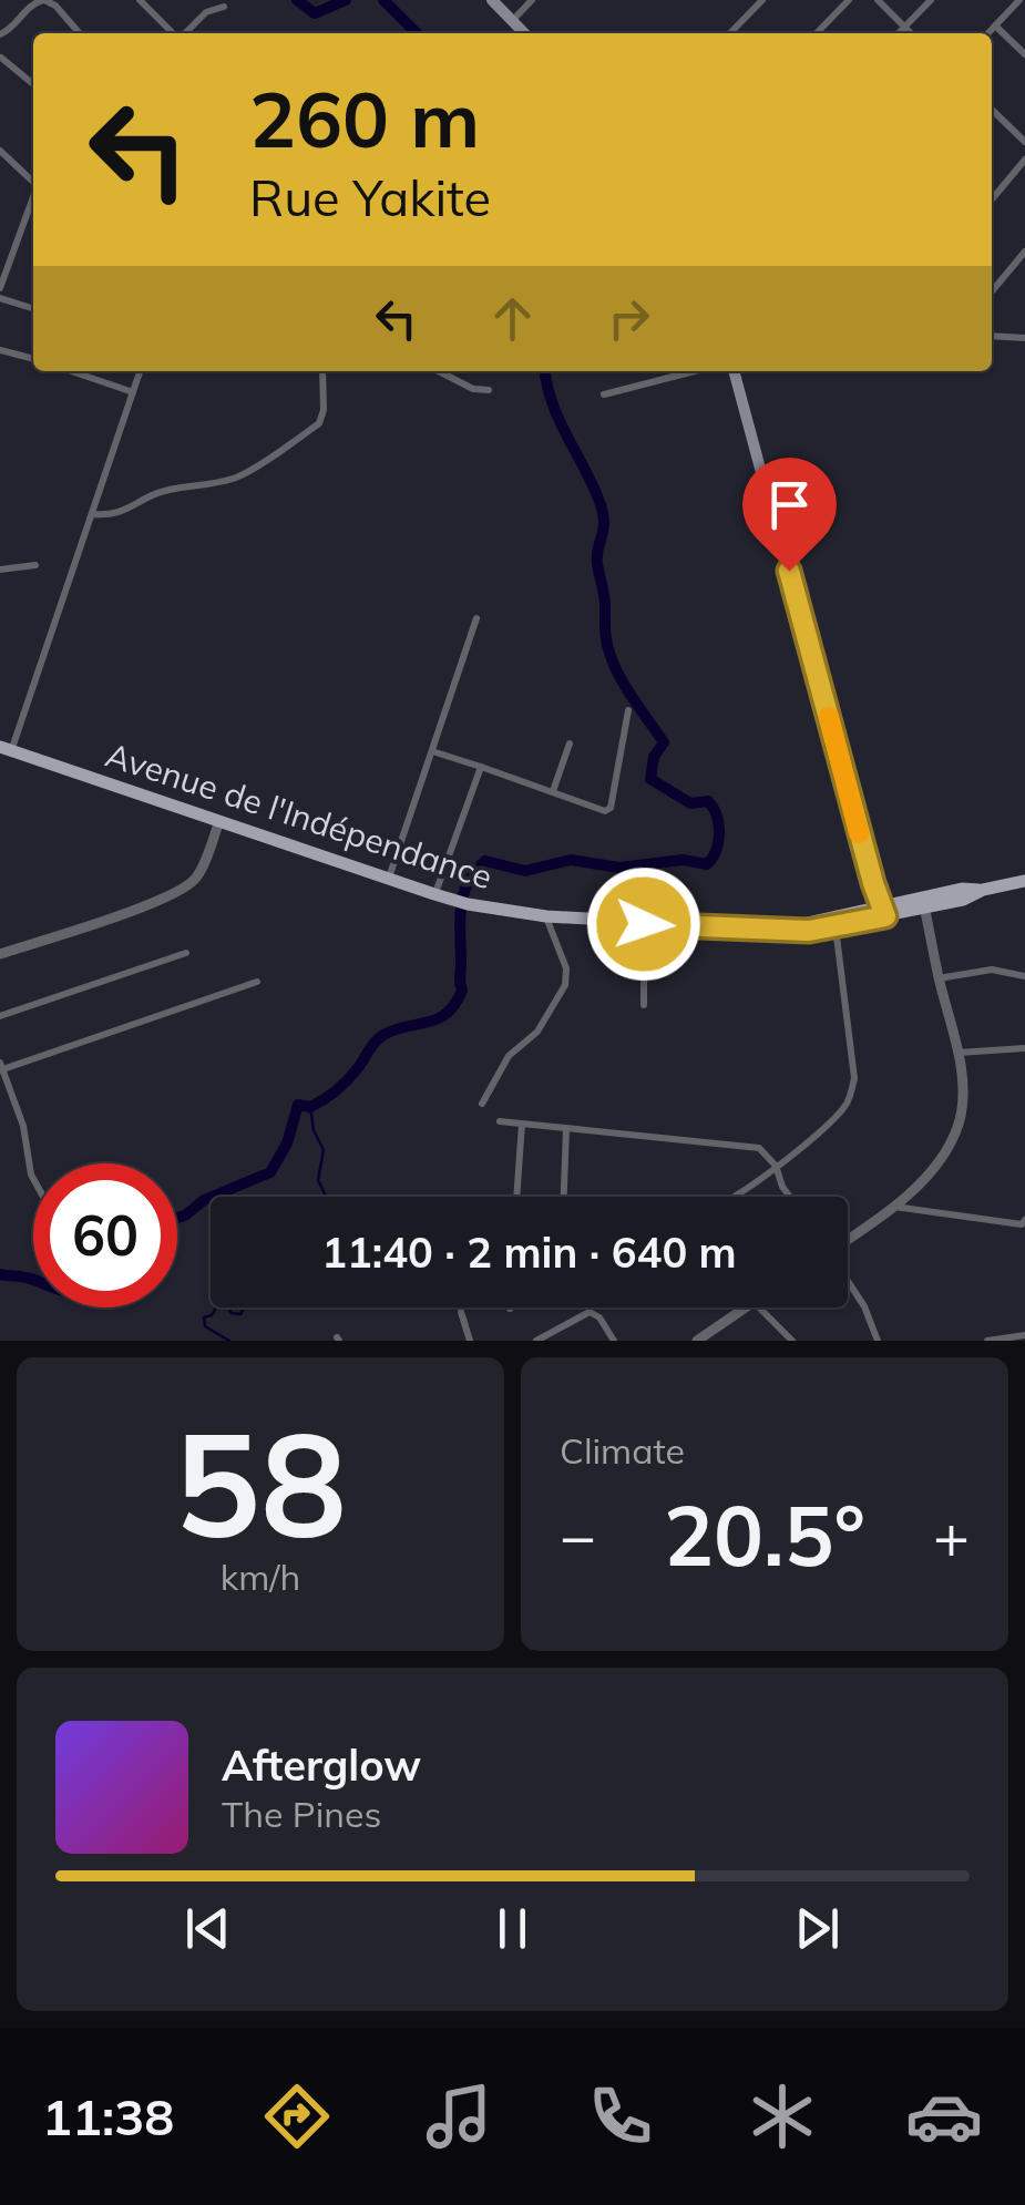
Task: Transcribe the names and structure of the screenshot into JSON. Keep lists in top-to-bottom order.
{
  "streets": {
    "main road": ["Avenue de l'Indépendance"]
  },
  "page": {
    "turn": ["260 m", "Rue Yakite"],
    "limit": "60",
    "trip": "11:40 · 2 min · 640 m",
    "tile": [
      ["58", "km/h"],
      "Climate"
    ],
    "heat": ["−", "20.5°", "+"],
    "song": ["Afterglow", "The Pines"],
    "tabs": "11:38"
  }
}
